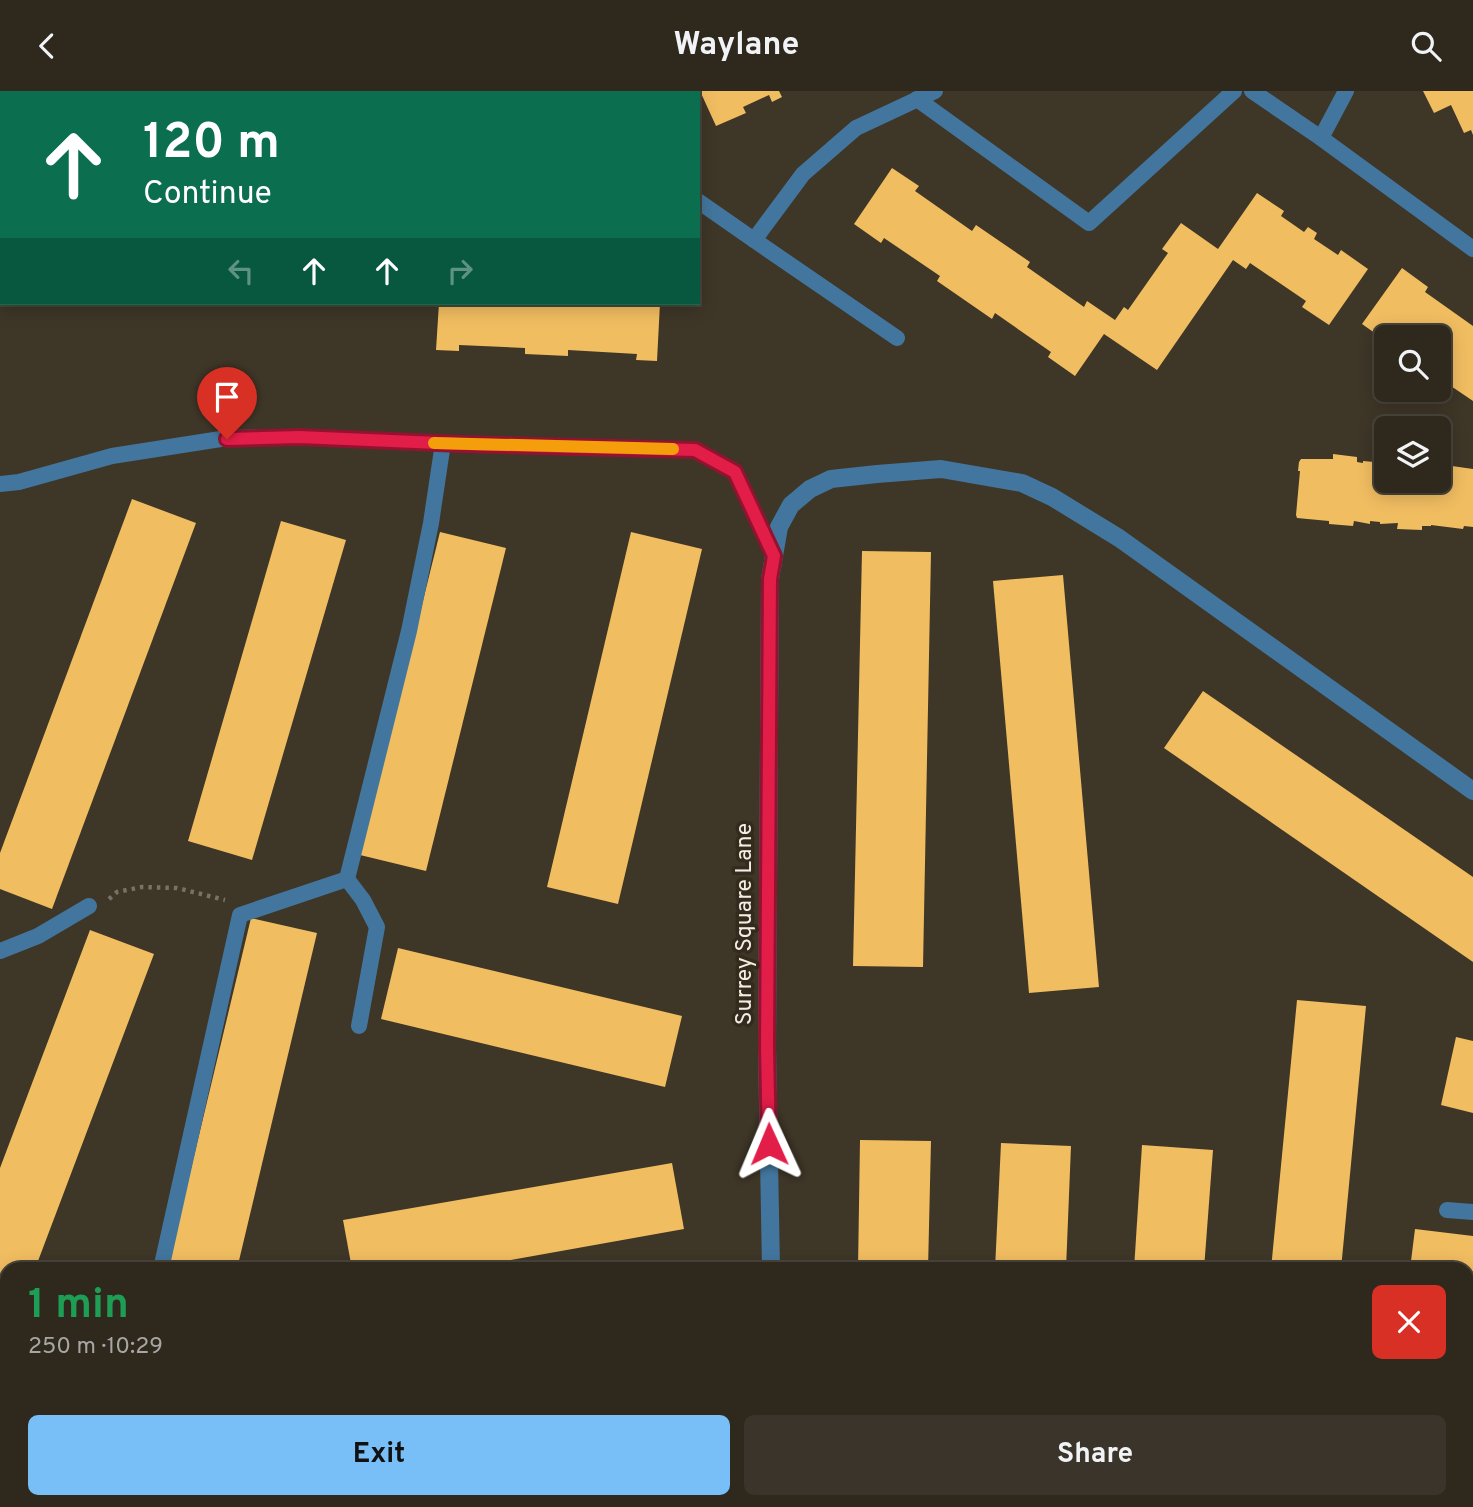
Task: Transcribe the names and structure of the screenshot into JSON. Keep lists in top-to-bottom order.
{
  "streets": {
    "street": ["Surrey Square Lane"]
  },
  "page": {
    "header": "Waylane",
    "turn": ["120 m", "Continue"],
    "heading": ["1 min", "250 m · 10:29"],
    "buttons": ["Exit", "Share"]
  }
}
